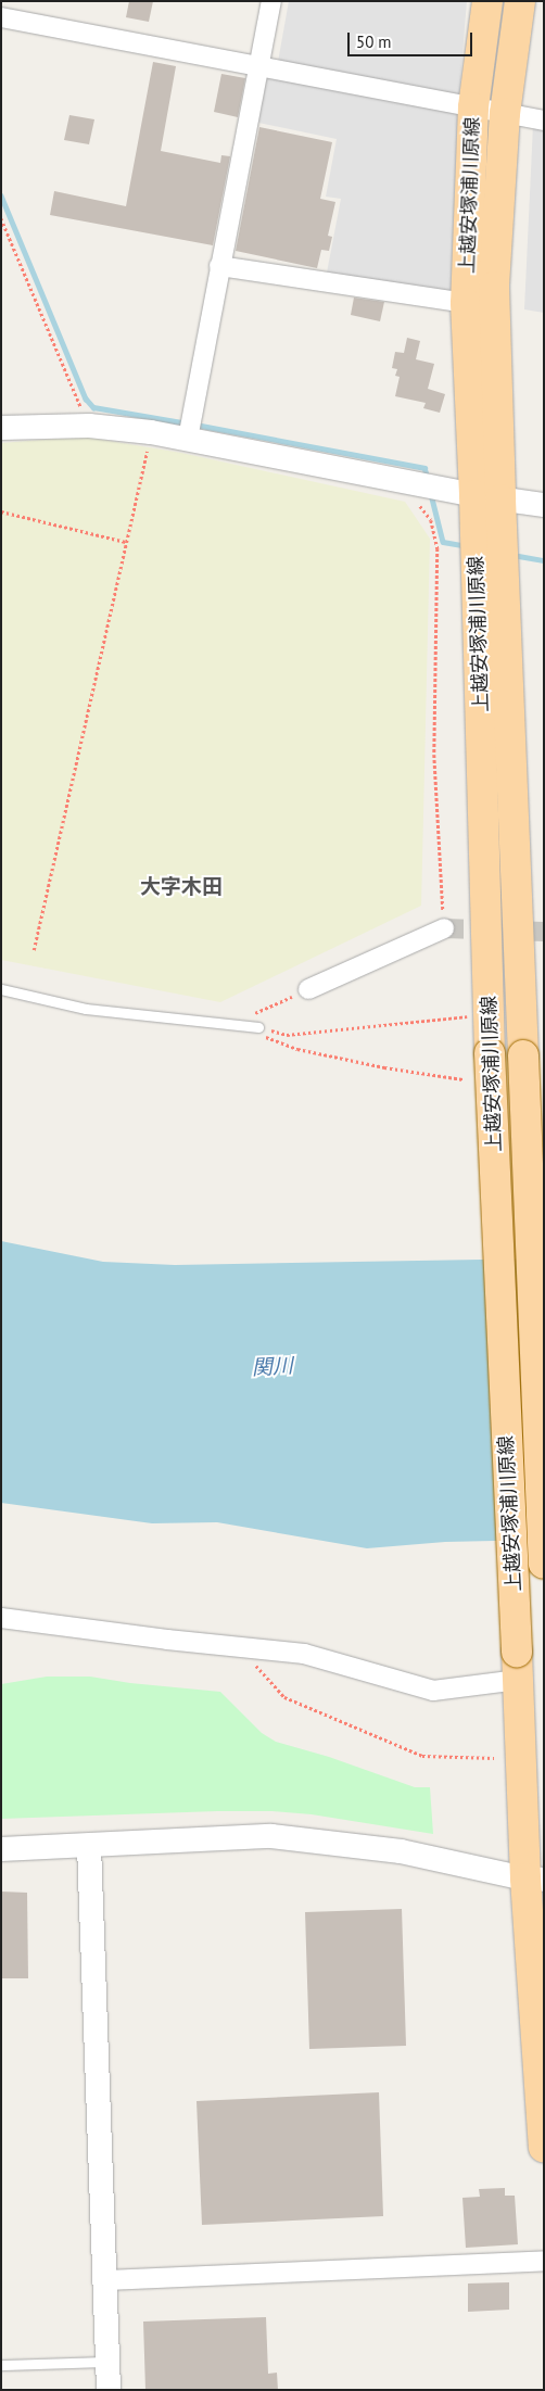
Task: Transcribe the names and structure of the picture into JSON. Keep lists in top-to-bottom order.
{
  "streets": {
    "main road": ["上越安塚浦川原線"]
  },
  "districts": ["大字木田"],
  "water": ["関川"],
  "scale_bar": "50 m"
}
